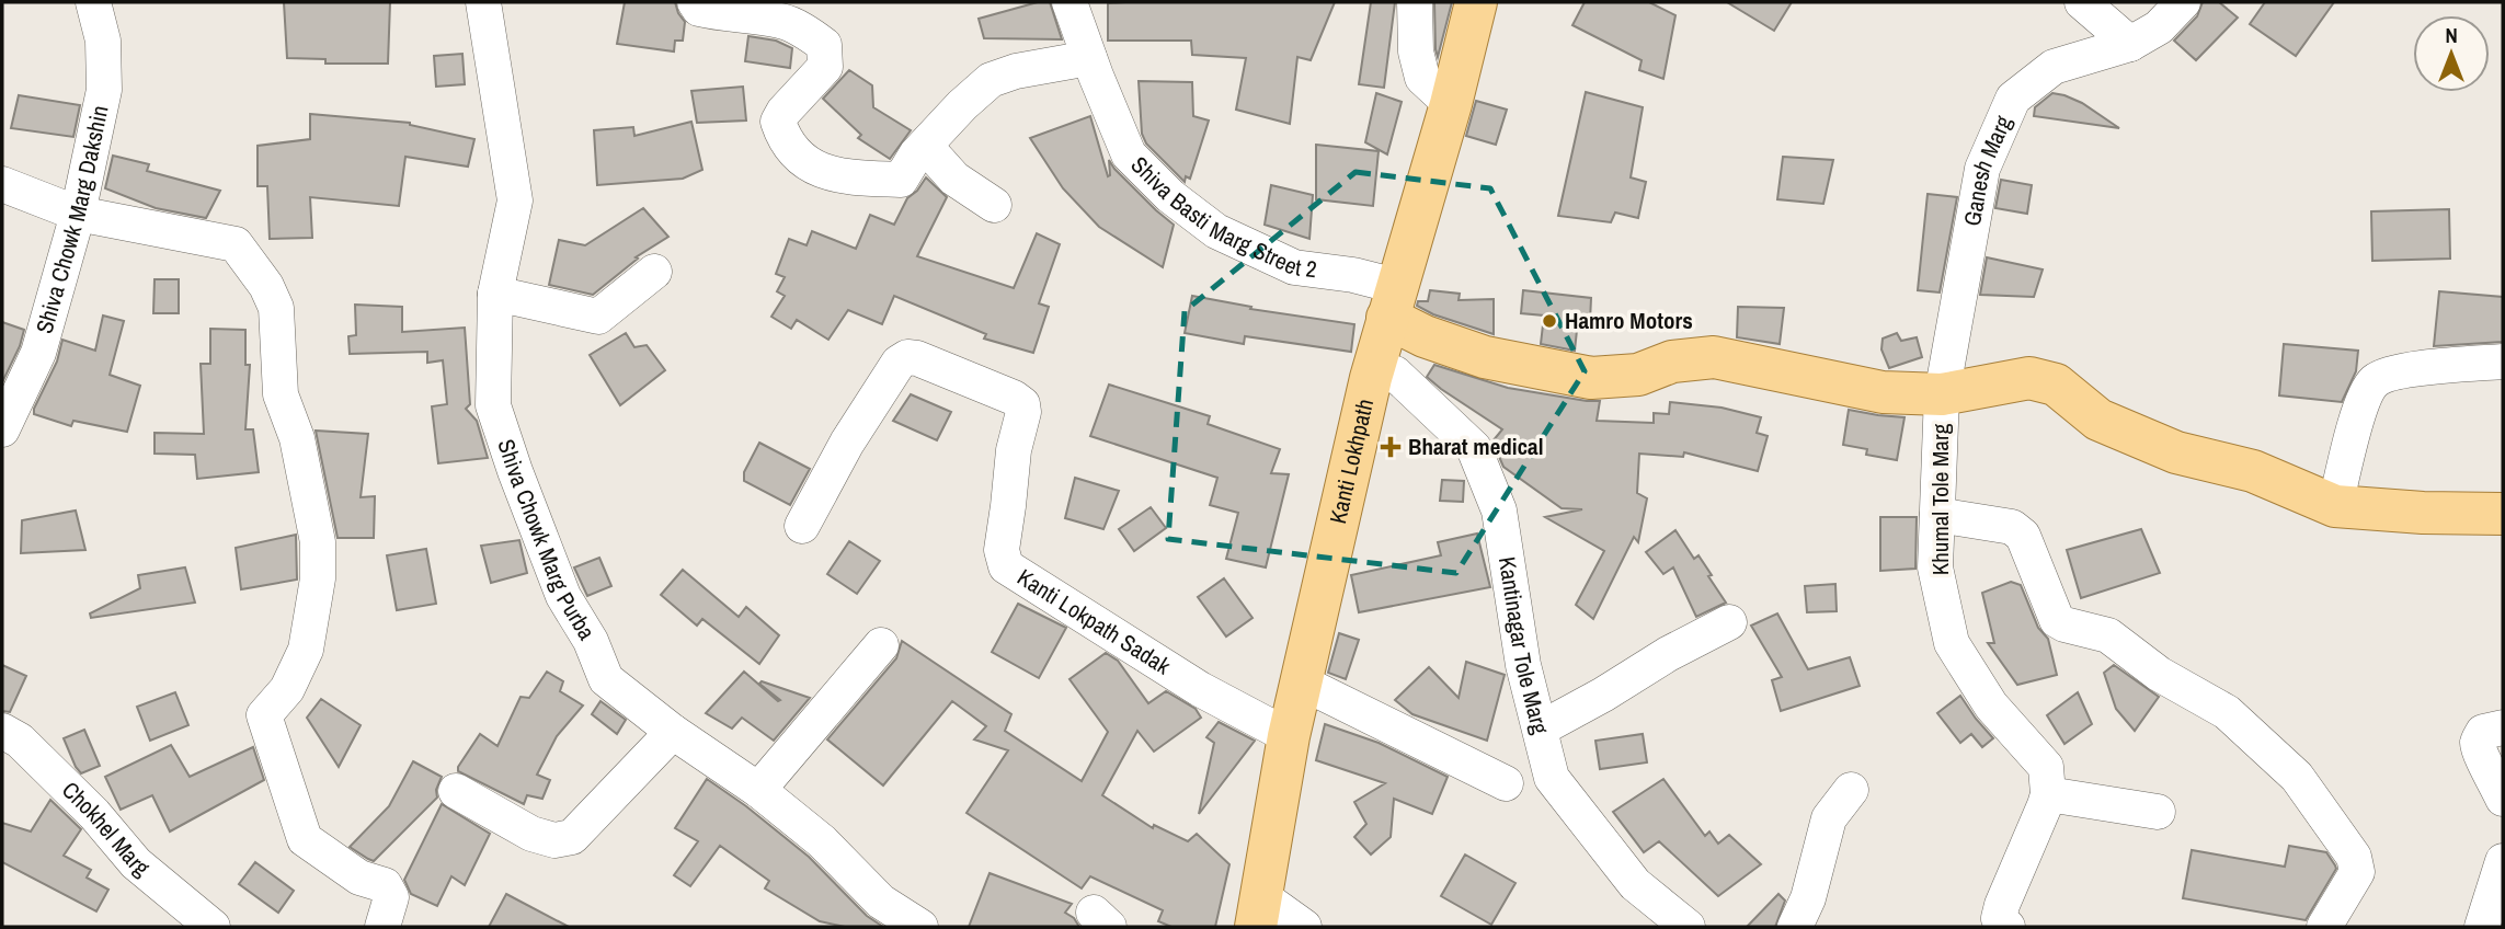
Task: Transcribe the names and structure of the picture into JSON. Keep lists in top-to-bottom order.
{
  "streets": {
    "main road": ["Kanti Lokhpath"],
    "street": [
      "Ganesh Marg",
      "Shiva Basti Marg Street 2",
      "Shiva Chowk Marg Dakshin",
      "Khumal Tole Marg",
      "Shiva Chowk Marg Purba",
      "Kanti Lokpath Sadak",
      "Kantinagar Tole Marg",
      "Chokhel Marg"
    ]
  },
  "crossings": [
    ["Ganesh Marg", "Khumal Tole Marg"],
    ["Shiva Basti Marg Street 2", "Kanti Lokhpath"],
    ["Kanti Lokhpath", "Kanti Lokpath Sadak"],
    ["Kanti Lokhpath", "Kantinagar Tole Marg"]
  ],
  "places": {
    "other": ["Hamro Motors"],
    "health": ["Bharat medical"]
  },
  "north": "top"
}
